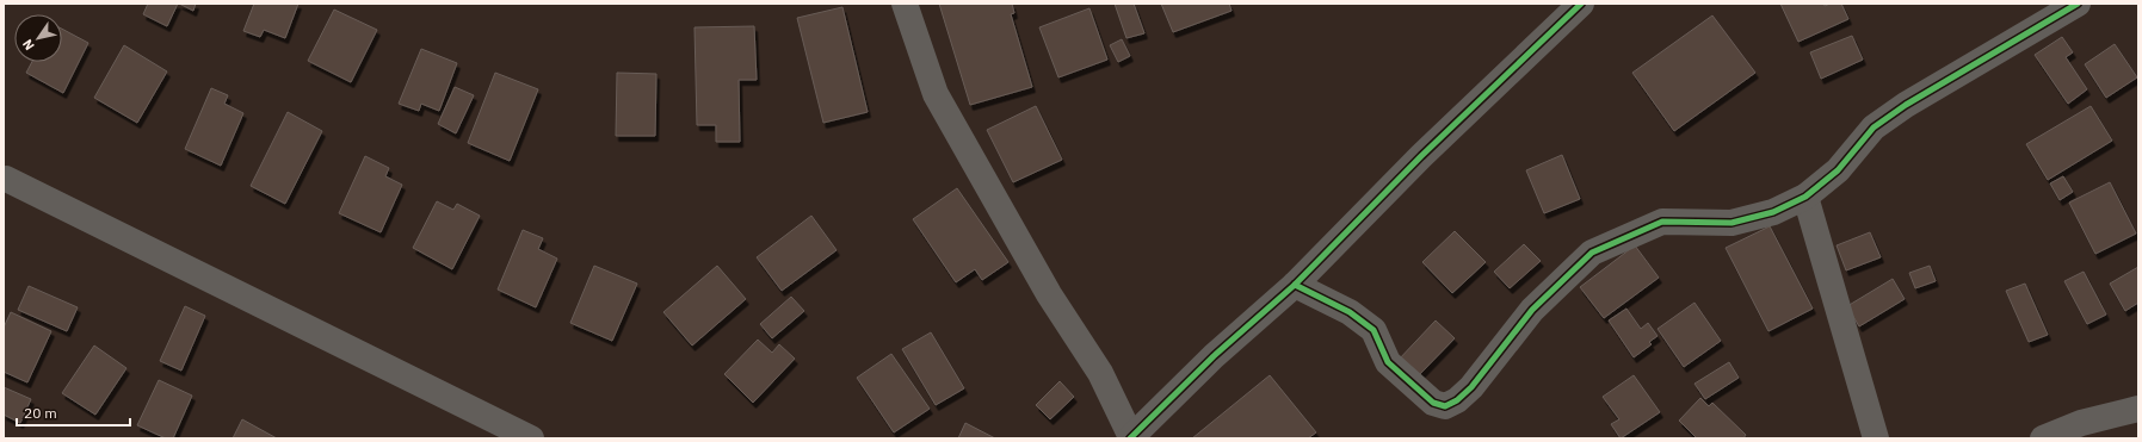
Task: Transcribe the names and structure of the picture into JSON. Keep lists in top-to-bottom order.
{
  "scale_bar": "20 m",
  "north": "bottom left"
}
